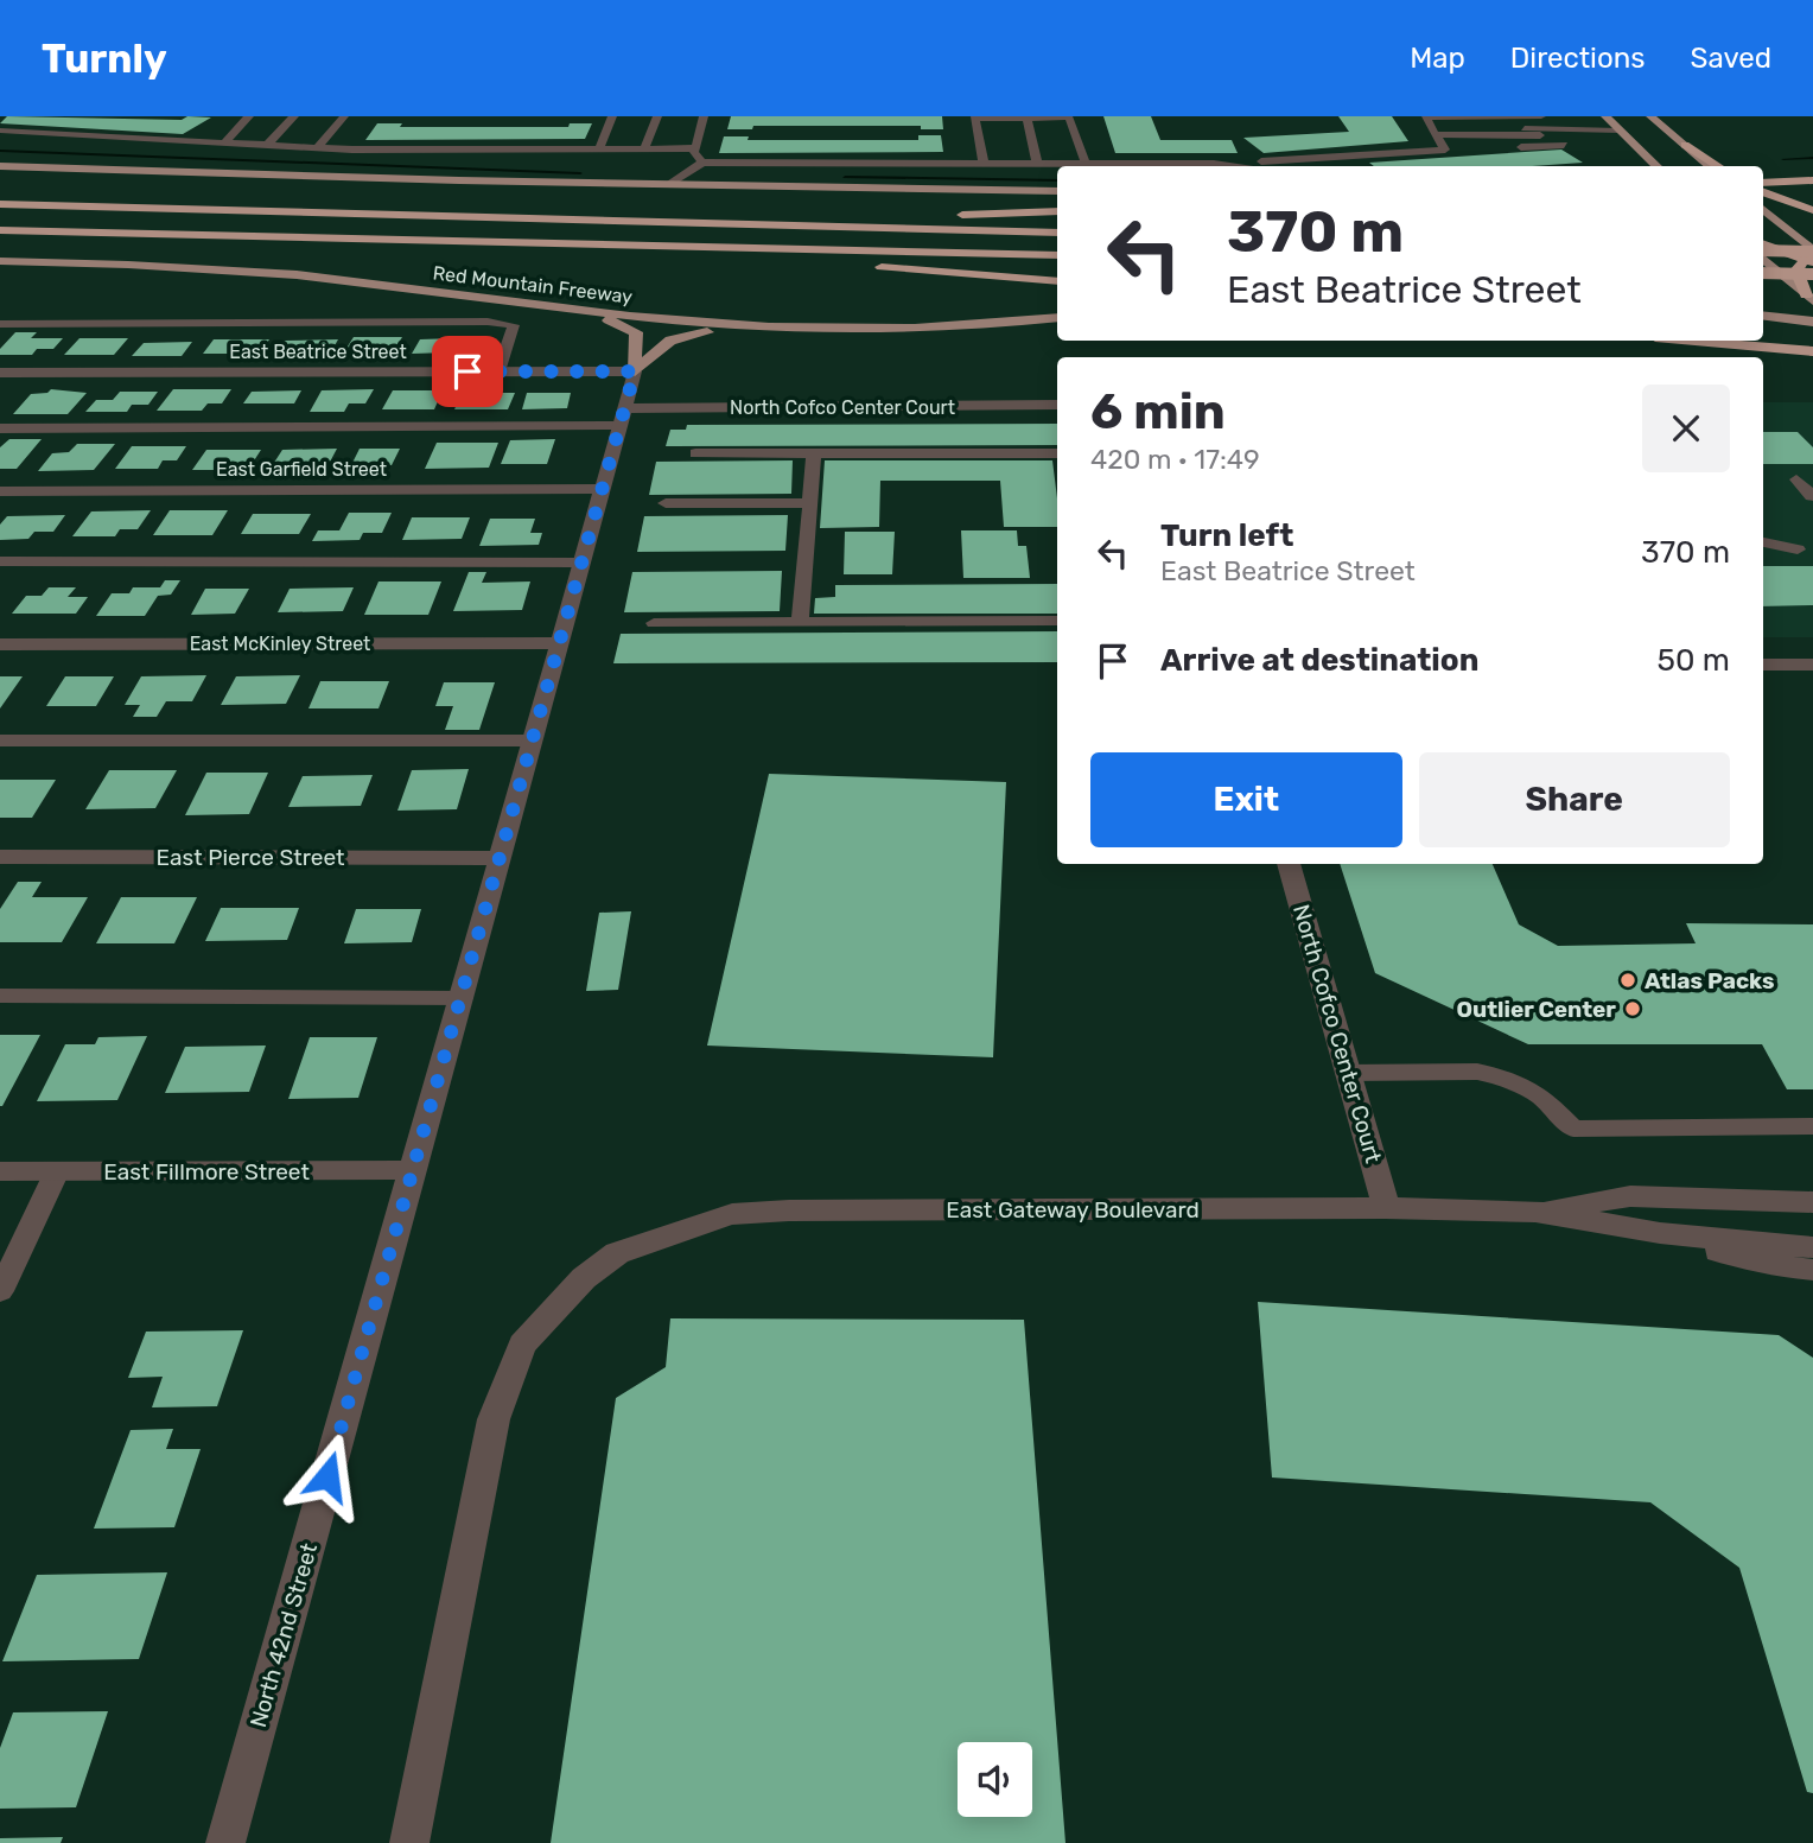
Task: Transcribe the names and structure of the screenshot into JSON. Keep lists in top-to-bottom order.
{
  "streets": {
    "highway": ["Red Mountain Freeway"],
    "street": [
      "East Beatrice Street",
      "North Cofco Center Court",
      "East Garfield Street",
      "East McKinley Street",
      "East Pierce Street",
      "East Fillmore Street",
      "East Gateway Boulevard",
      "North 42nd Street"
    ]
  },
  "crossings": [
    ["East Beatrice Street", "North 42nd Street"],
    ["North Cofco Center Court", "East Gateway Boulevard"],
    ["North Cofco Center Court", "North 42nd Street"],
    ["East Garfield Street", "North 42nd Street"],
    ["East McKinley Street", "North 42nd Street"],
    ["East Pierce Street", "North 42nd Street"],
    ["East Fillmore Street", "North 42nd Street"]
  ],
  "places": ["Atlas Packs", "Outlier Center"],
  "page": {
    "header": "Turnly",
    "nav": ["Map", "Directions", "Saved"],
    "turn": ["370 m", "East Beatrice Street"],
    "heading": ["6 min", "420 m · 17:49"],
    "list": [
      {
        "name": "Turn left",
        "note": "East Beatrice Street",
        "value": "370 m"
      },
      {
        "name": "Arrive at destination",
        "value": "50 m"
      }
    ],
    "buttons": ["Exit", "Share"]
  }
}
